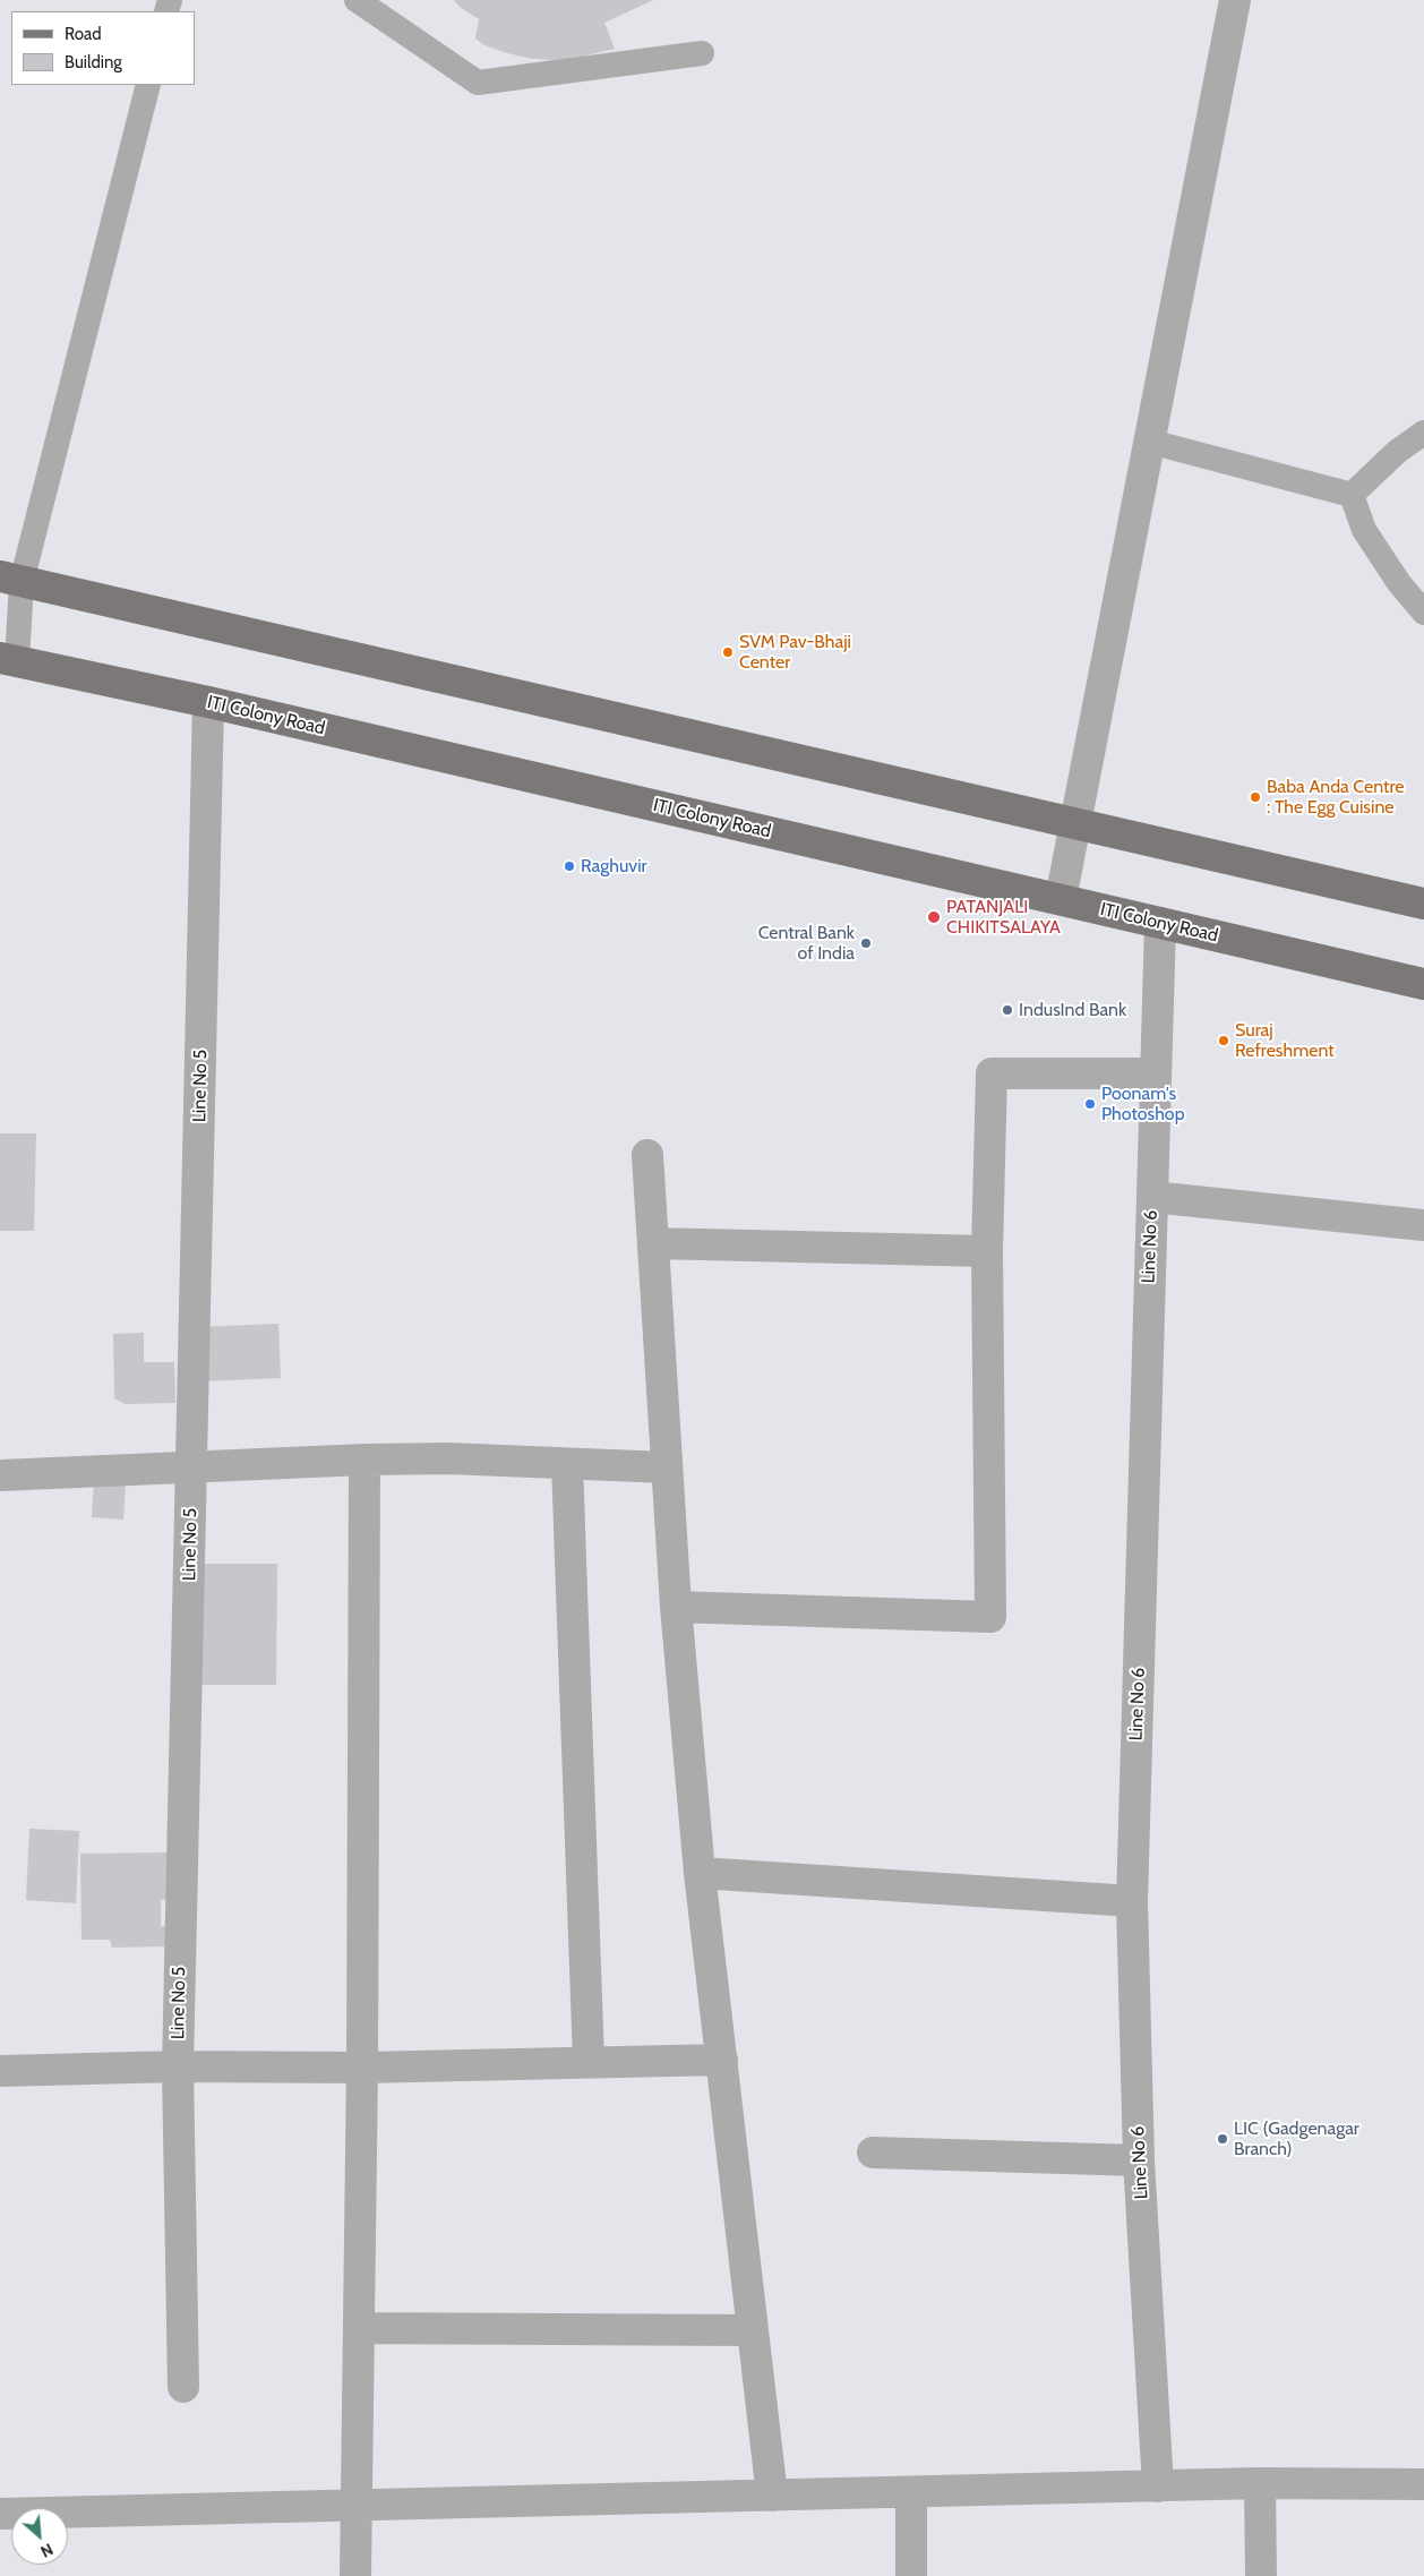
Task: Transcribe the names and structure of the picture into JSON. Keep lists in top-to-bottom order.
{
  "streets": {
    "main road": ["ITI Colony Road"],
    "street": ["Line No 5", "Line No 6"]
  },
  "crossings": [
    ["ITI Colony Road", "Line No 5"],
    ["ITI Colony Road", "Line No 6"]
  ],
  "places": [
    "SVM Pav-Bhaji Center",
    "Baba Anda Centre : The Egg Cuisine",
    "Raghuvir",
    "PATANJALI CHIKITSALAYA",
    "Central Bank of India",
    "IndusInd Bank",
    "Suraj Refreshment",
    "Poonam's Photoshop",
    "LIC (Gadgenagar Branch)"
  ],
  "legend": ["Road", "Building"],
  "north": "bottom right"
}
